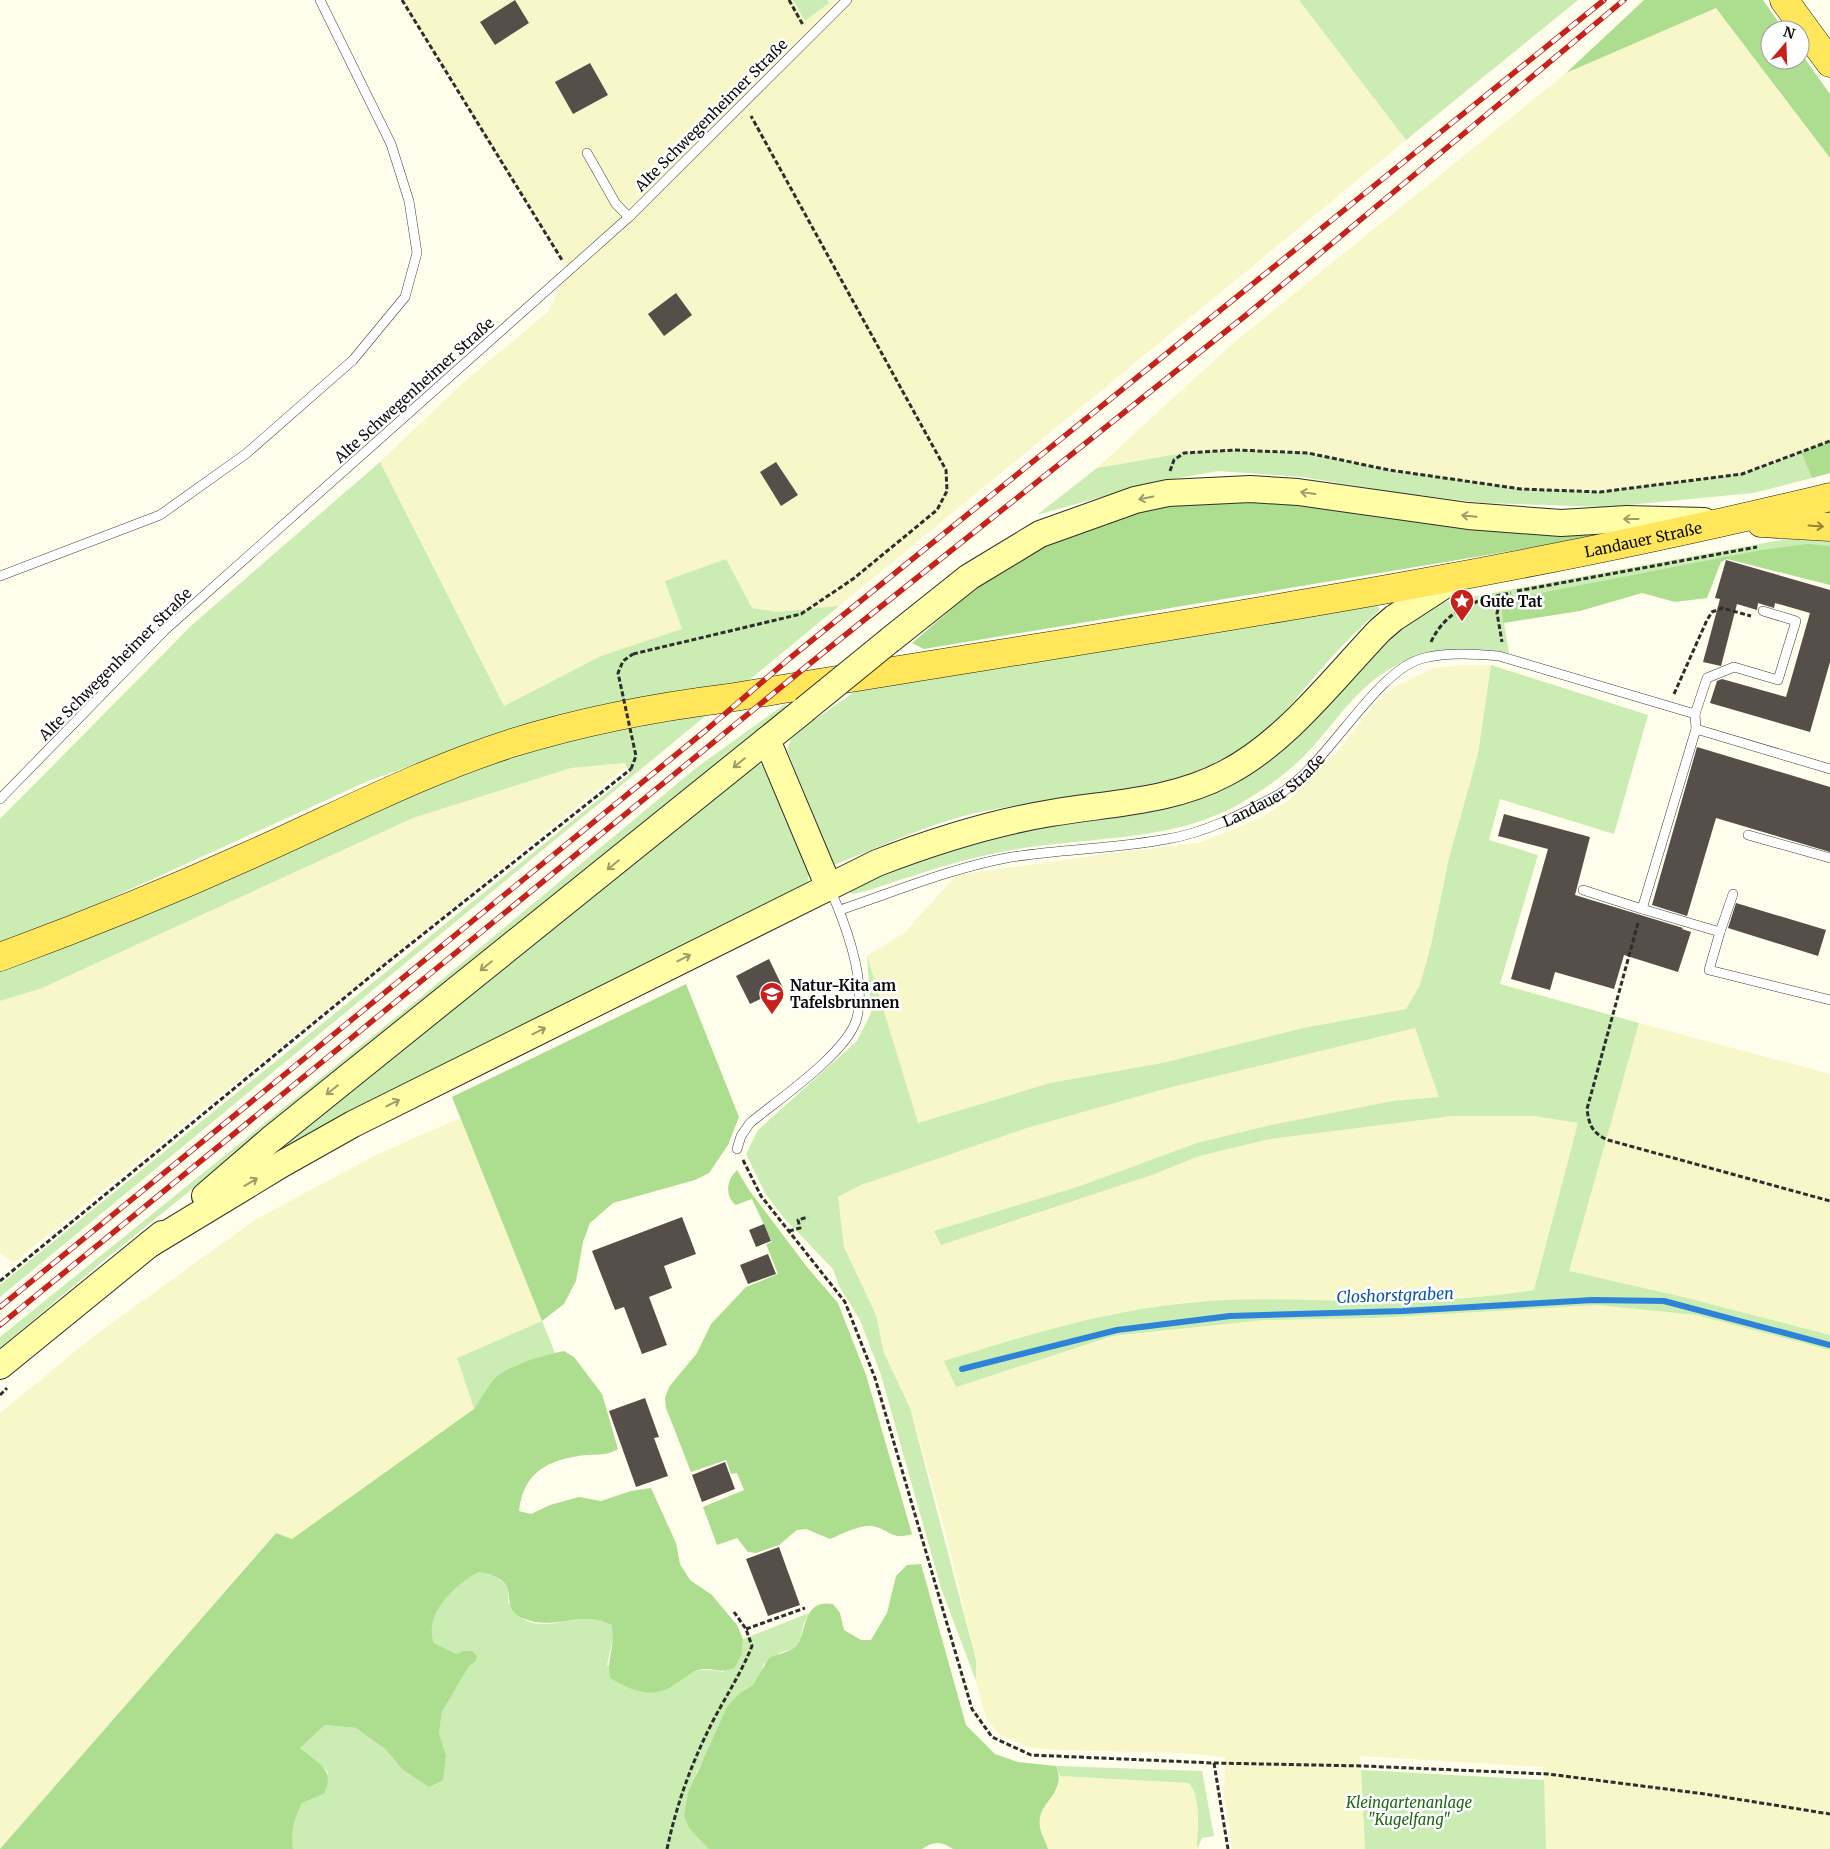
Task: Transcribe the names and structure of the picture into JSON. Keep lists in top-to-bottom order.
{
  "streets": {
    "main road": ["Landauer Straße"],
    "lane": ["Alte Schwegenheimer Straße"]
  },
  "water": ["Closhorstgraben"],
  "parks": ["Kleingartenanlage \"Kugelfang\""],
  "places": {
    "place": ["Gute Tat"],
    "school or university": ["Natur-Kita am Tafelsbrunnen"]
  },
  "north": "top"
}
